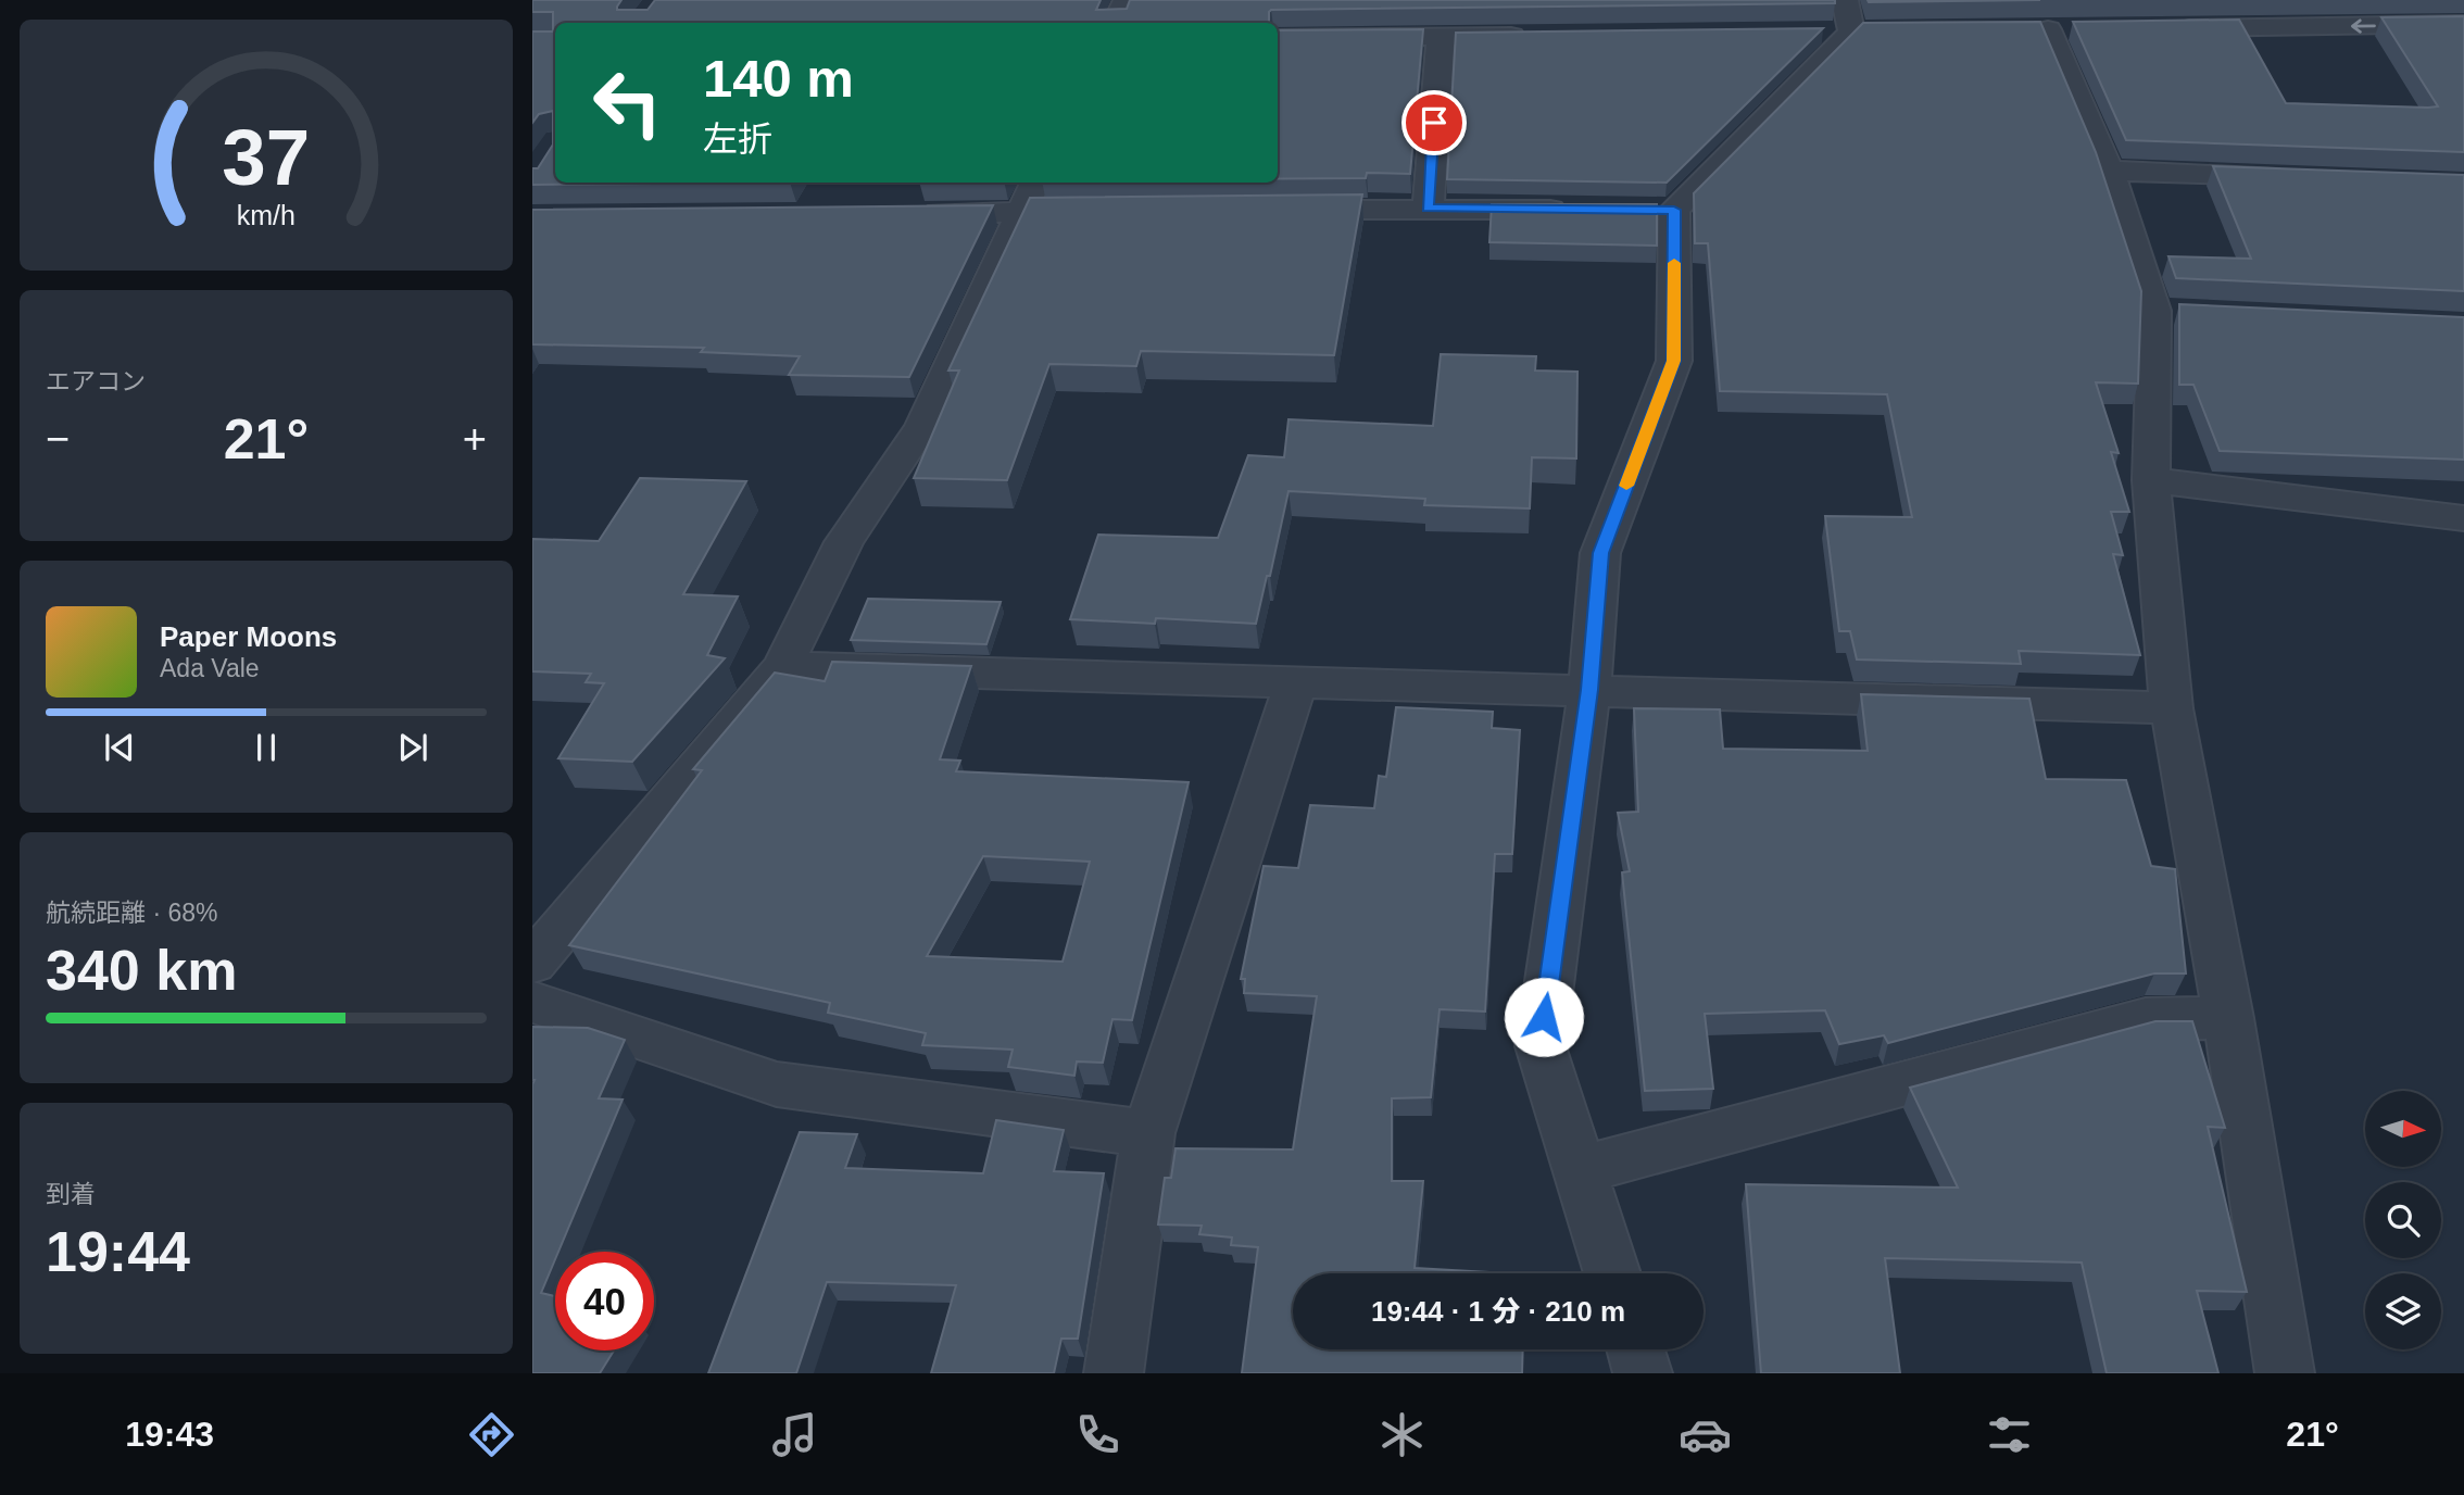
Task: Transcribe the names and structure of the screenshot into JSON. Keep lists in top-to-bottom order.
{
  "north": "right",
  "page": {
    "turn": ["140 m", "左折"],
    "tile": [
      "エアコン",
      ["航続距離 · 68%", "340 km"],
      ["到着", "19:44"]
    ],
    "heat": ["−", "21°", "+"],
    "song": ["Paper Moons", "Ada Vale"],
    "limit": "40",
    "trip": "19:44 · 1 分 · 210 m",
    "tabs": ["19:43", "21°"],
    "gauge": ["37", "km/h"]
  }
}
